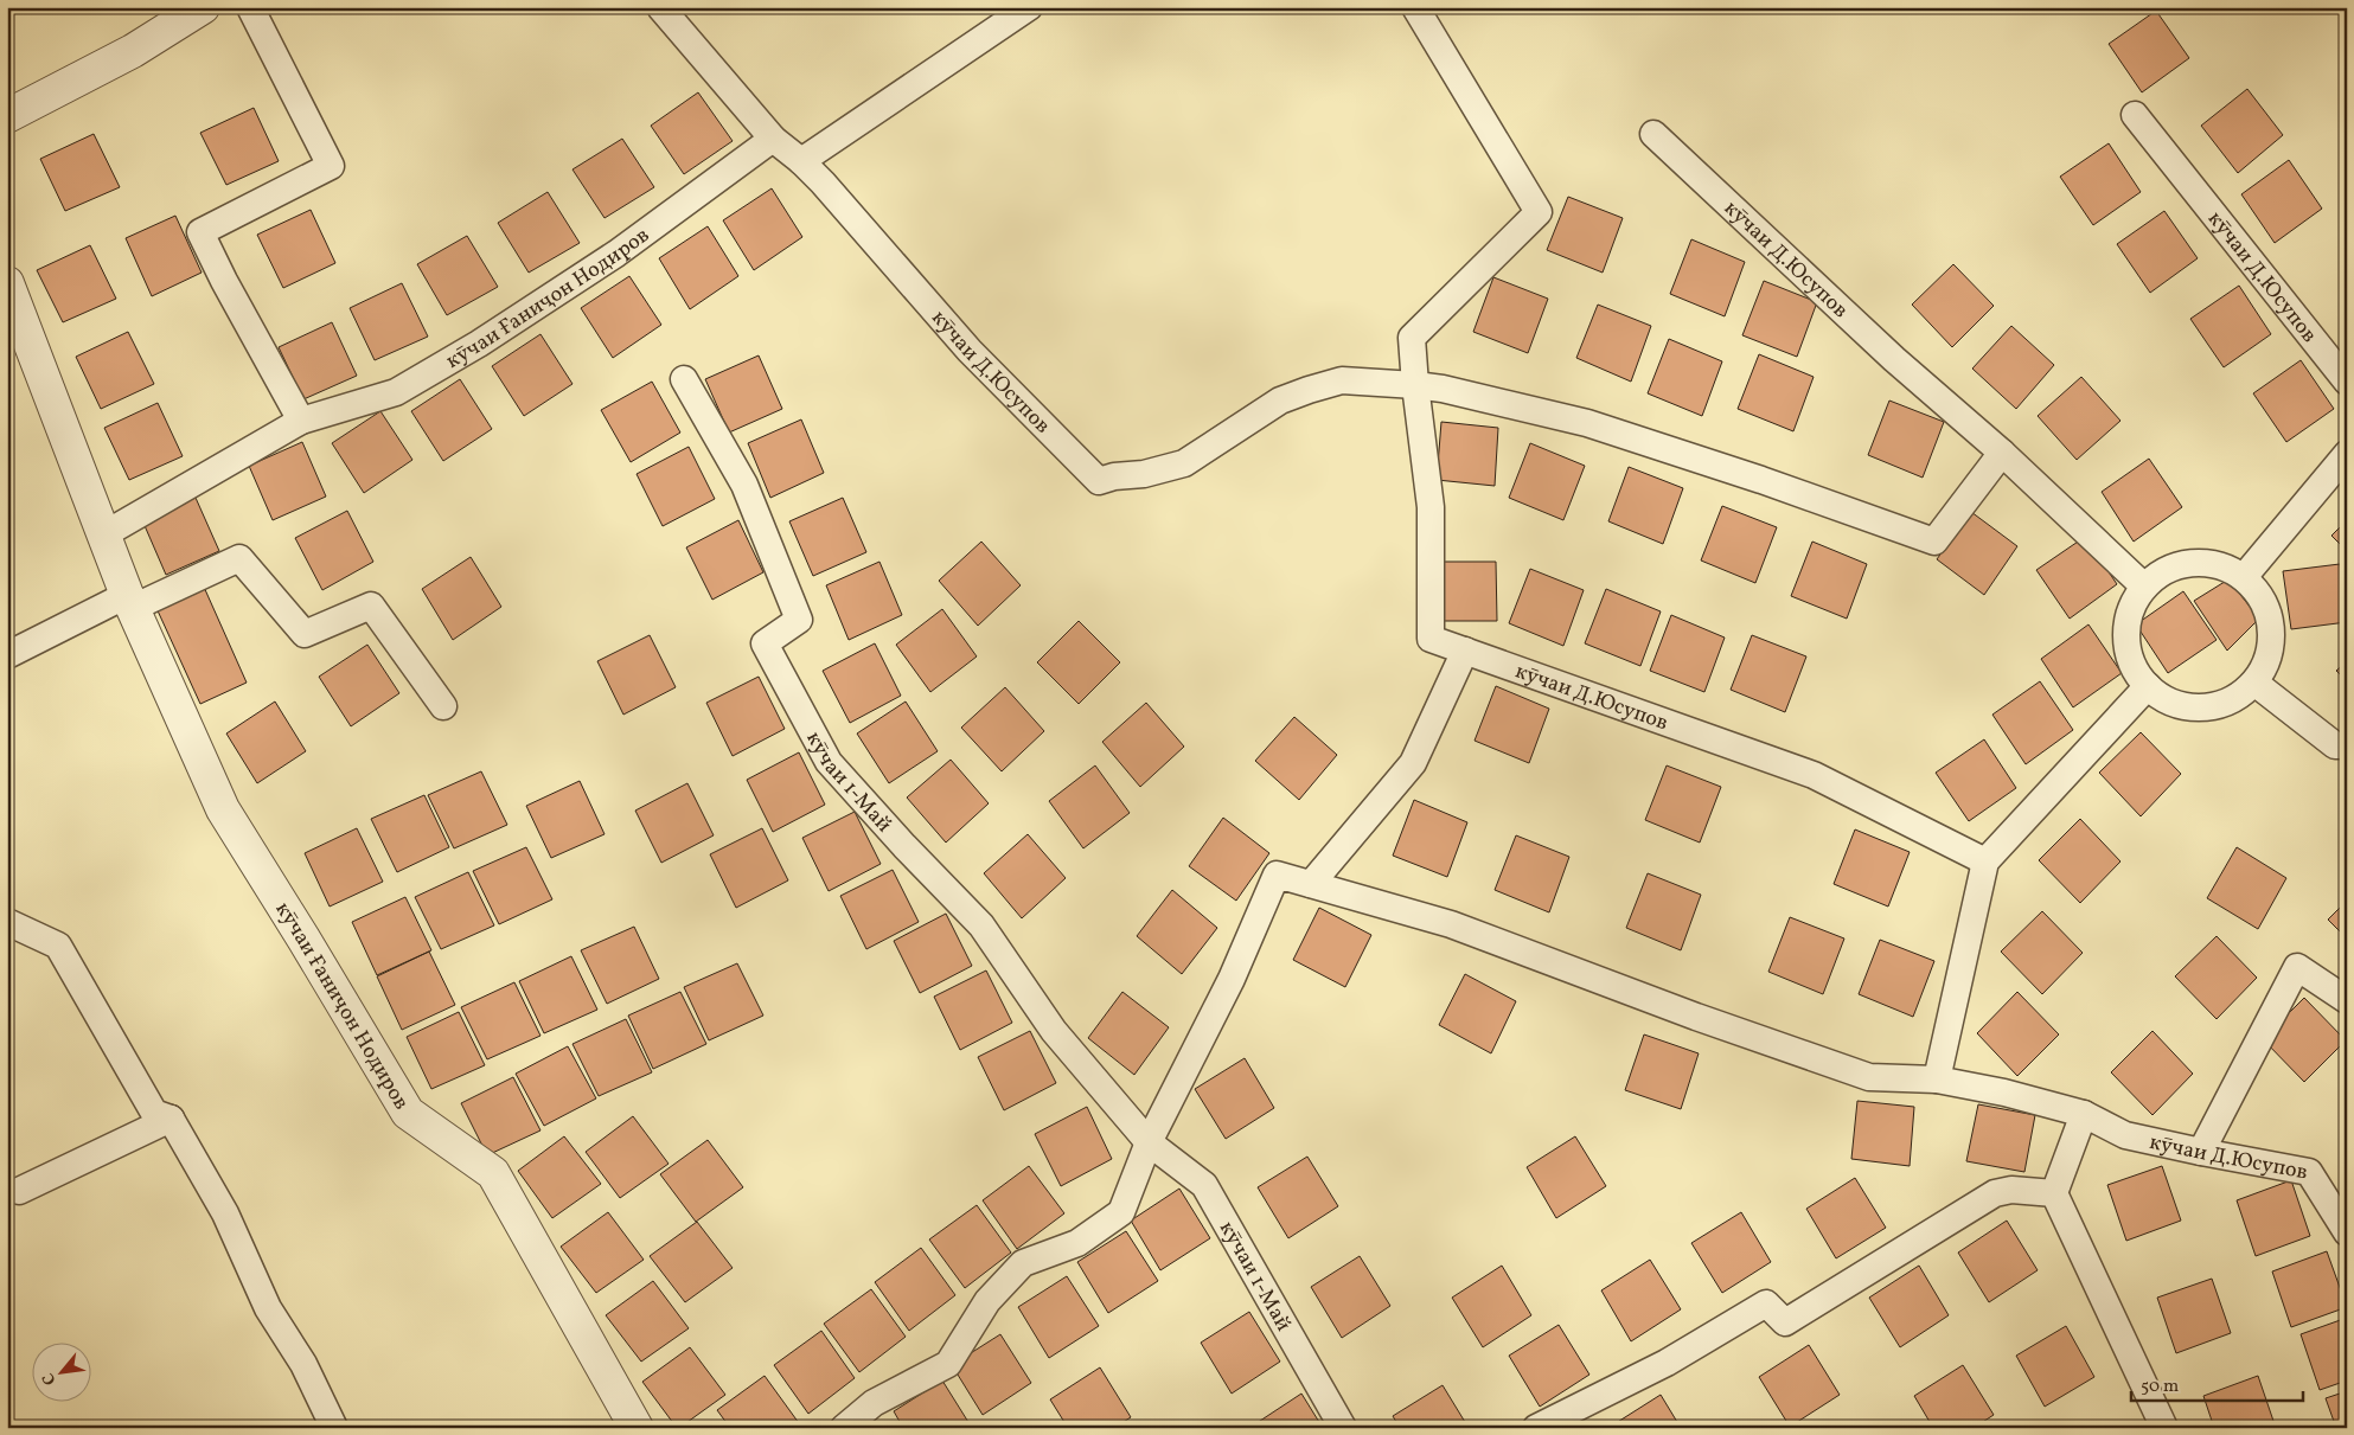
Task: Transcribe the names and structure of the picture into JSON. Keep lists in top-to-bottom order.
{
  "streets": {
    "street": ["кӯчаи Д.Юсупов", "кӯчаи Ғаниҷон Нодиров", "кӯчаи 1-Май"]
  },
  "crossings": [
    ["кӯчаи Д.Юсупов", "кӯчаи Ғаниҷон Нодиров"],
    ["кӯчаи Д.Юсупов", "кӯчаи 1-Май"]
  ],
  "scale_bar": "50 m",
  "north": "bottom left"
}
